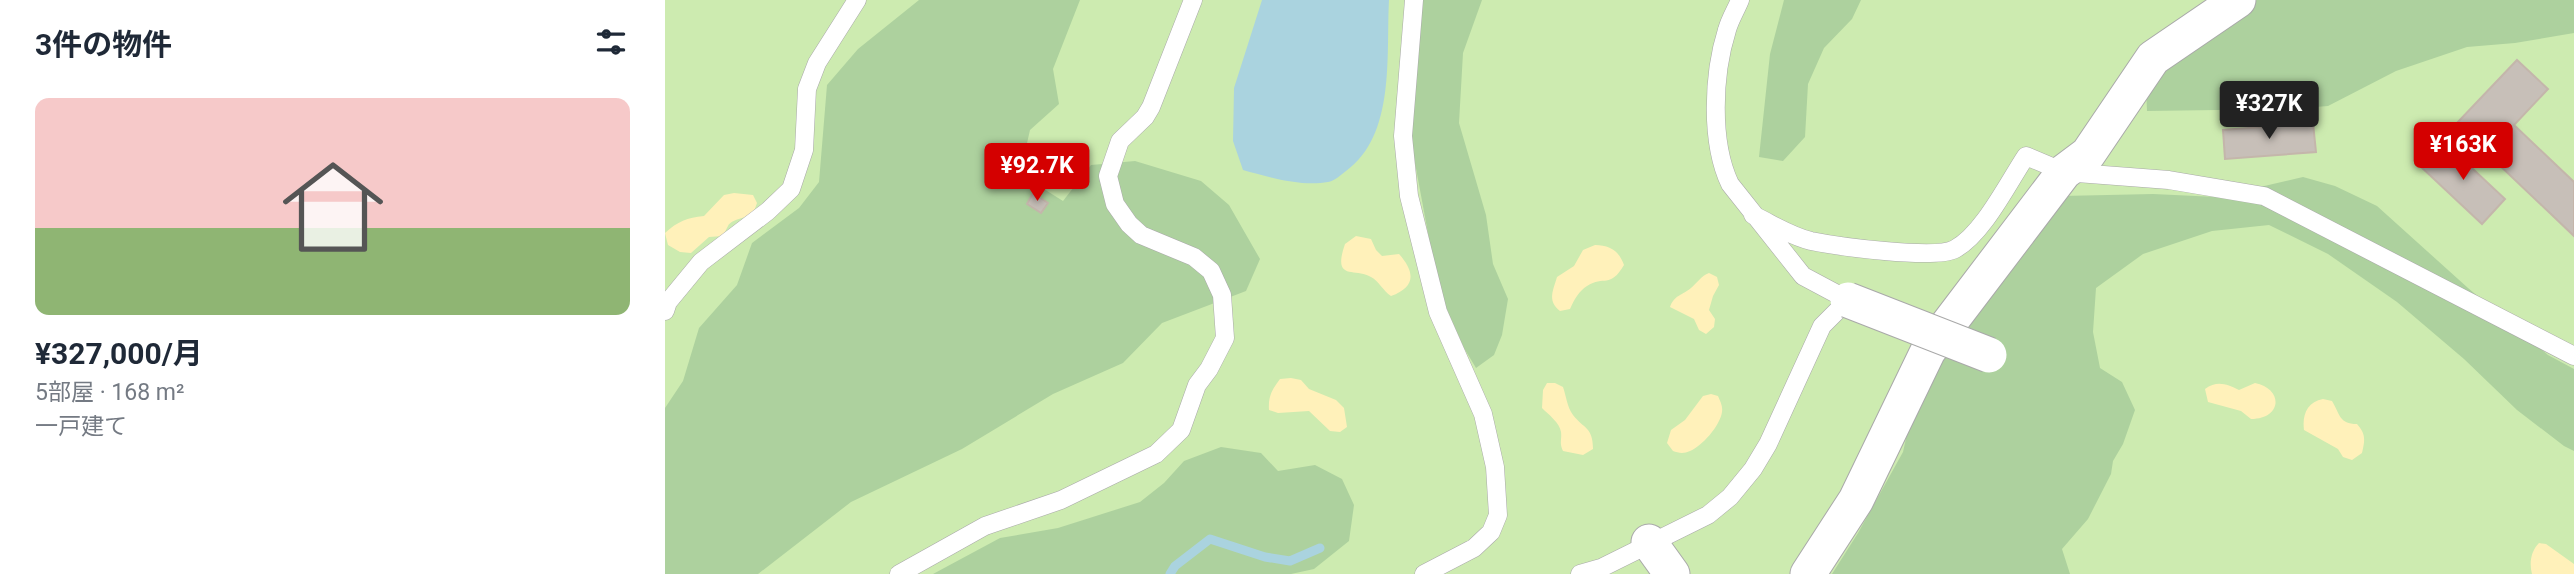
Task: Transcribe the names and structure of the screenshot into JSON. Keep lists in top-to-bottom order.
{
  "page": {
    "heading": "3件の物件",
    "price": ["¥327K", "¥163K", "¥92.7K"],
    "list": [
      {
        "name": "¥327,000/月",
        "note": "5部屋 · 168 m² · 一戸建て"
      }
    ]
  }
}
